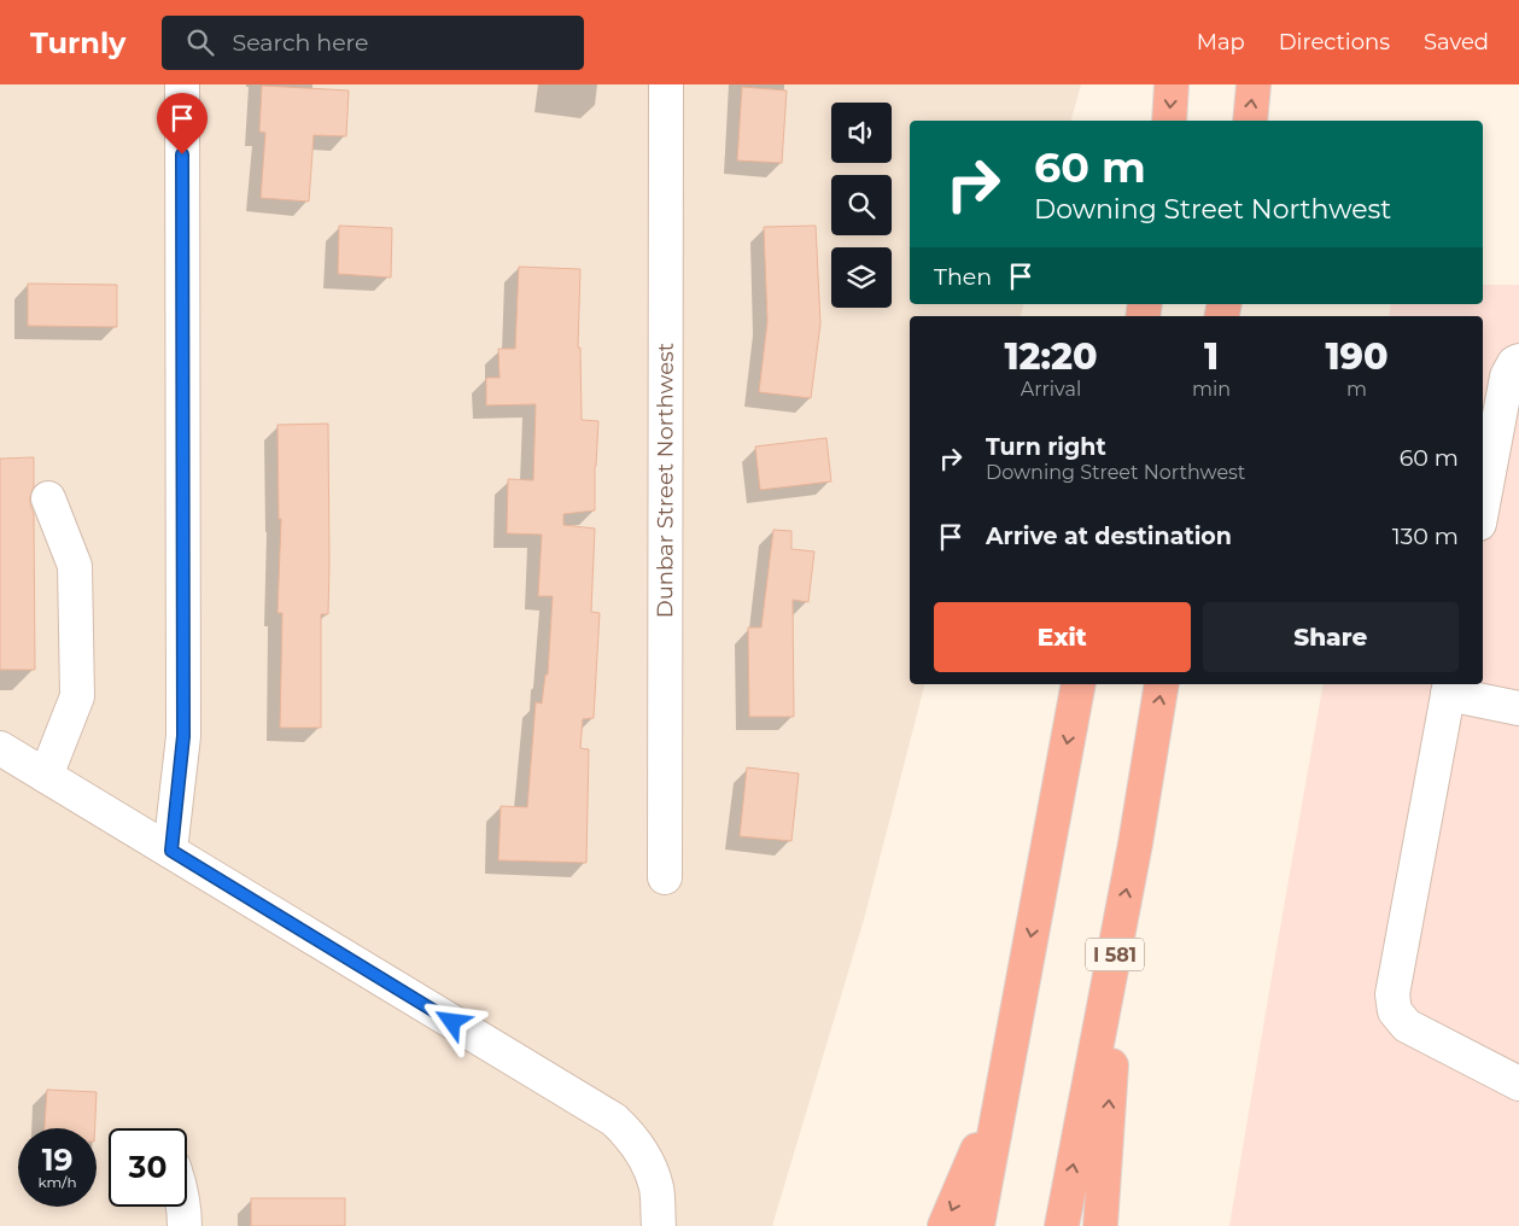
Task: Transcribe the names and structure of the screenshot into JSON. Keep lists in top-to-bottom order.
{
  "streets": {
    "highway": ["I 581"],
    "street": ["Dunbar Street Northwest"]
  },
  "page": {
    "header": "Turnly",
    "search": "Search here",
    "nav": ["Map", "Directions", "Saved"],
    "turn": ["60 m", "Downing Street Northwest"],
    "then": "Then",
    "eta": [
      "12:20",
      "Arrival",
      "1",
      "min",
      "190",
      "m"
    ],
    "list": [
      {
        "name": "Turn right",
        "note": "Downing Street Northwest",
        "value": "60 m"
      },
      {
        "name": "Arrive at destination",
        "value": "130 m"
      }
    ],
    "buttons": ["Exit", "Share"],
    "speed": "19 km/h",
    "limit": "30"
  }
}
